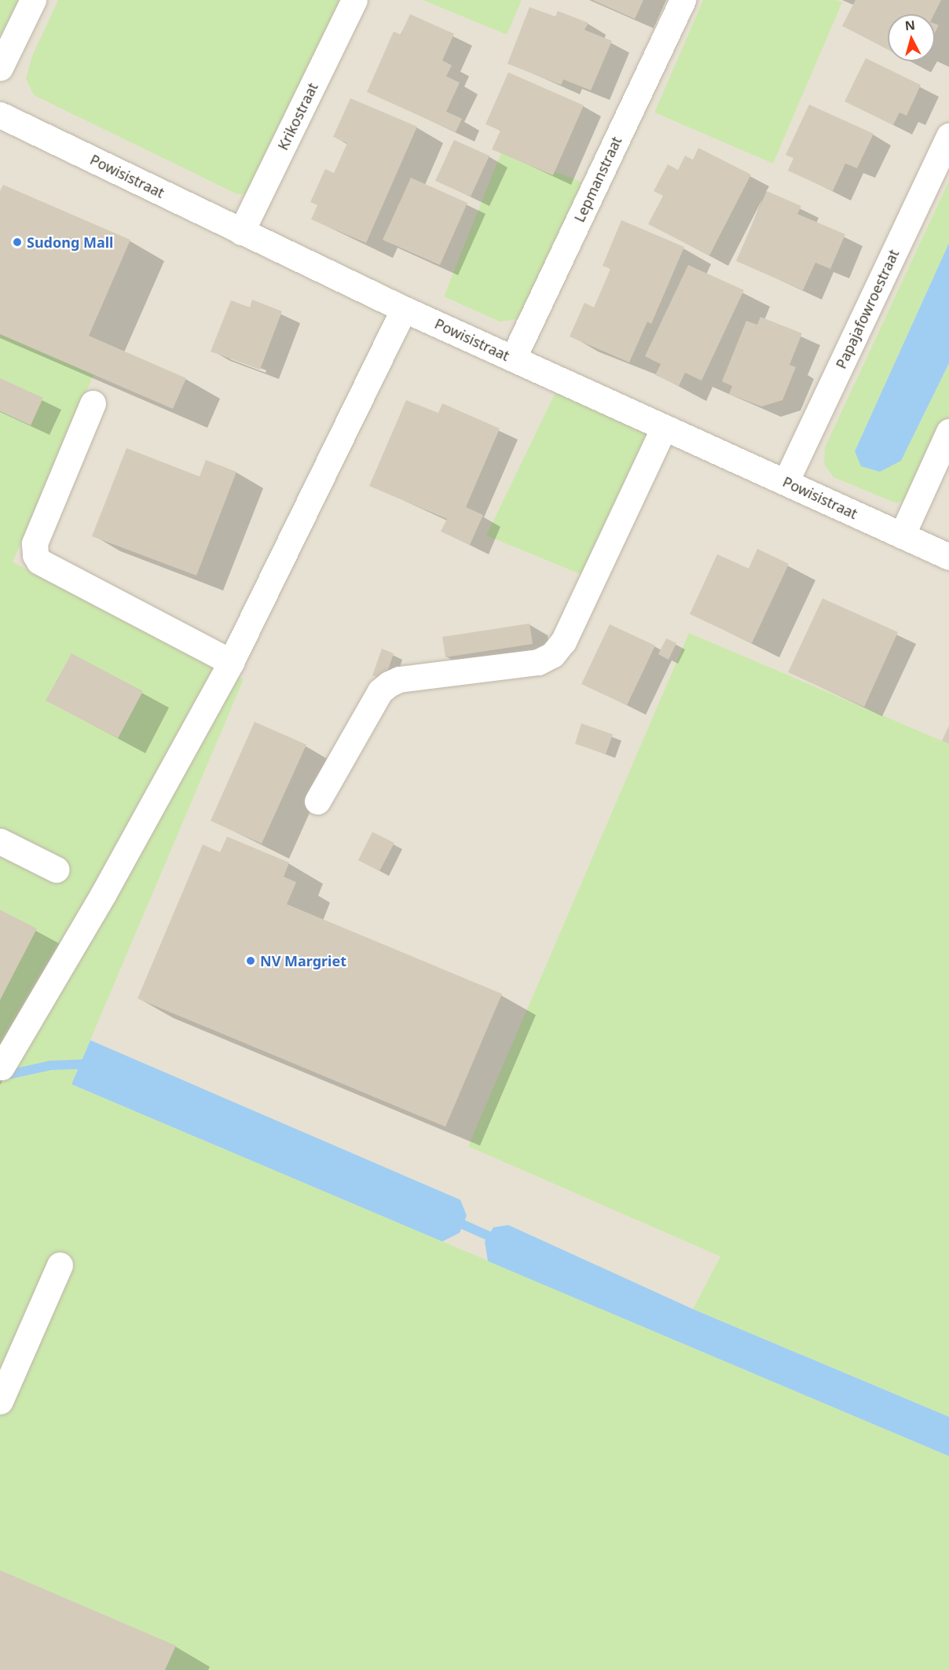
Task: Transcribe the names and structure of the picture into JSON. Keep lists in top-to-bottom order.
{
  "streets": {
    "street": [
      "Krikostraat",
      "Powisistraat",
      "Lepmanstraat",
      "Papajafowroestraat"
    ]
  },
  "crossings": [
    ["Krikostraat", "Powisistraat"],
    ["Powisistraat", "Lepmanstraat"],
    ["Powisistraat", "Papajafowroestraat"]
  ],
  "places": ["Sudong Mall", "NV Margriet"],
  "north": "top"
}
